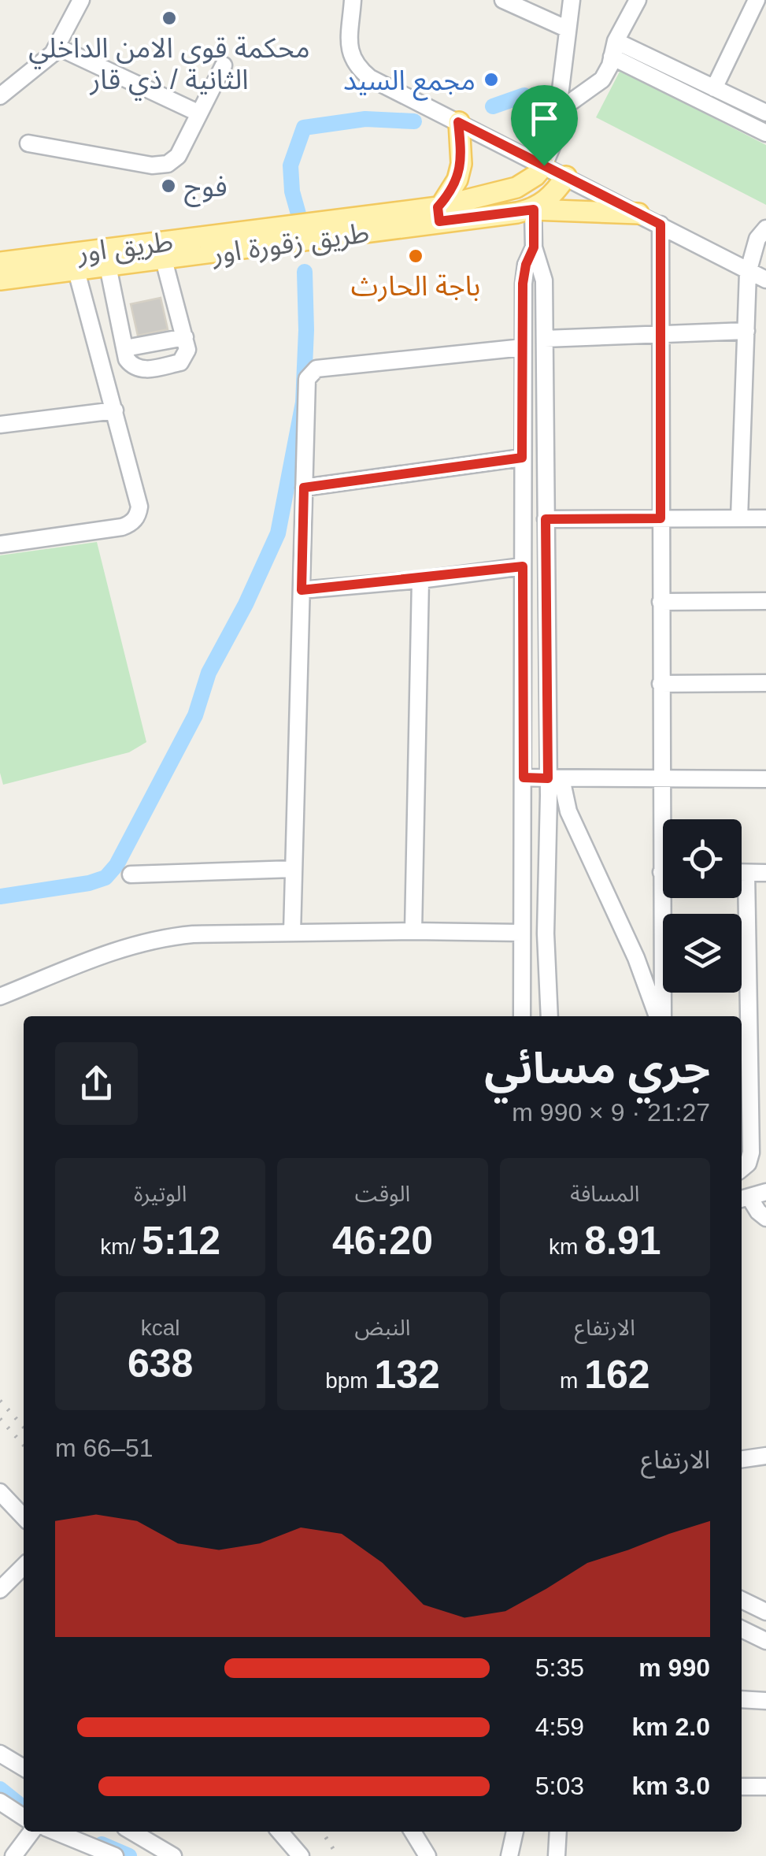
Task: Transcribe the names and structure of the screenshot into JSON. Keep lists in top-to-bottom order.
{
  "streets": {
    "main road": ["طريق زقورة اور", "طريق اور"]
  },
  "crossings": [
    ["طريق زقورة اور", "طريق اور"]
  ],
  "places": [
    "محكمة قوى الامن الداخلي الثانية / ذي قار",
    "مجمع السيد",
    "فوج",
    "باجة الحارث"
  ],
  "page": {
    "heading": ["جري مسائي", "21:27 · 9 × 990 m"],
    "stats": [
      ["المسافة", "8.91 km"],
      ["الوقت", "46:20"],
      ["الوتيرة", "5:12 /km"],
      ["الارتفاع", "162 m"],
      ["النبض", "132 bpm"],
      ["kcal", "638"]
    ],
    "chart": ["الارتفاع", "51–66 m"],
    "list": [
      {
        "name": "990 m",
        "note": "5:35"
      },
      {
        "name": "2.0 km",
        "note": "4:59"
      },
      {
        "name": "3.0 km",
        "note": "5:03"
      }
    ]
  }
}
